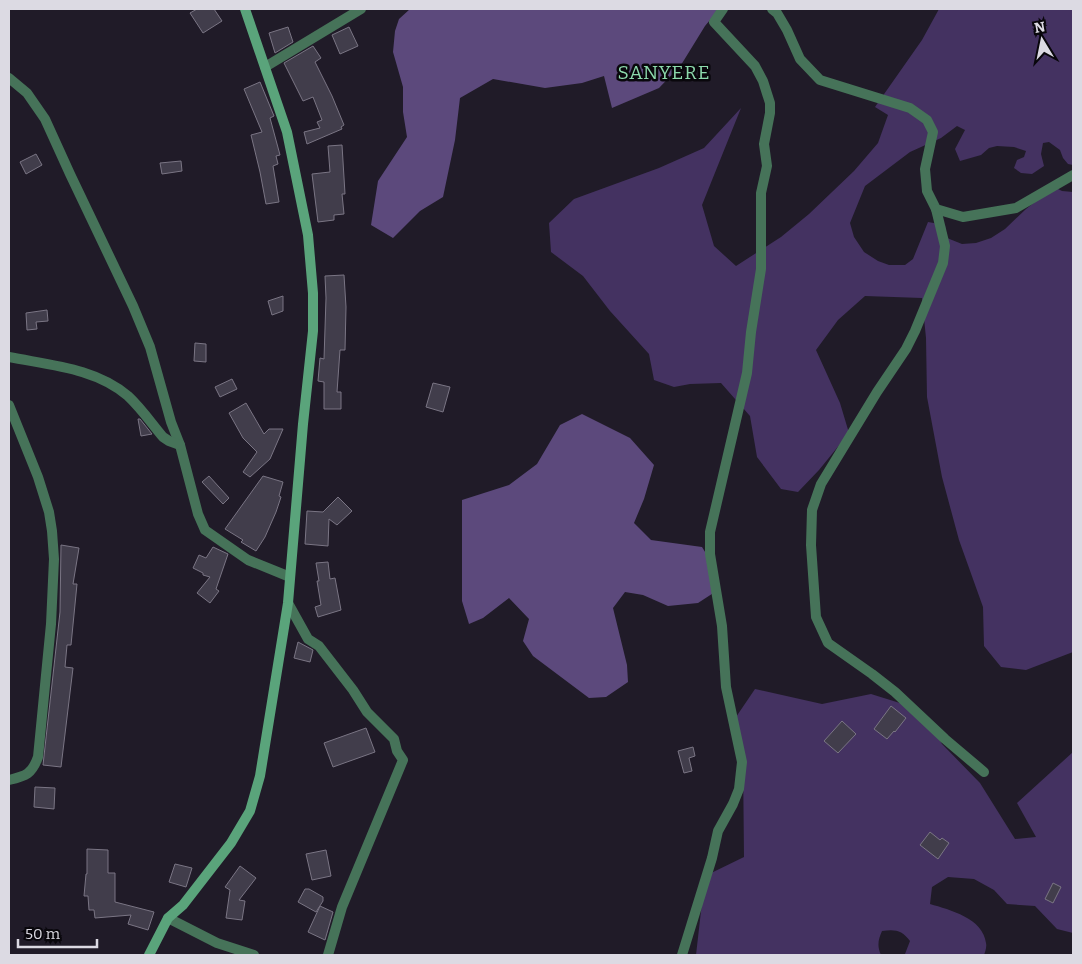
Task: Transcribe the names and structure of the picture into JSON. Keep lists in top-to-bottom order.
{
  "districts": ["SANYERE"],
  "scale_bar": "50 m",
  "north": "top"
}
